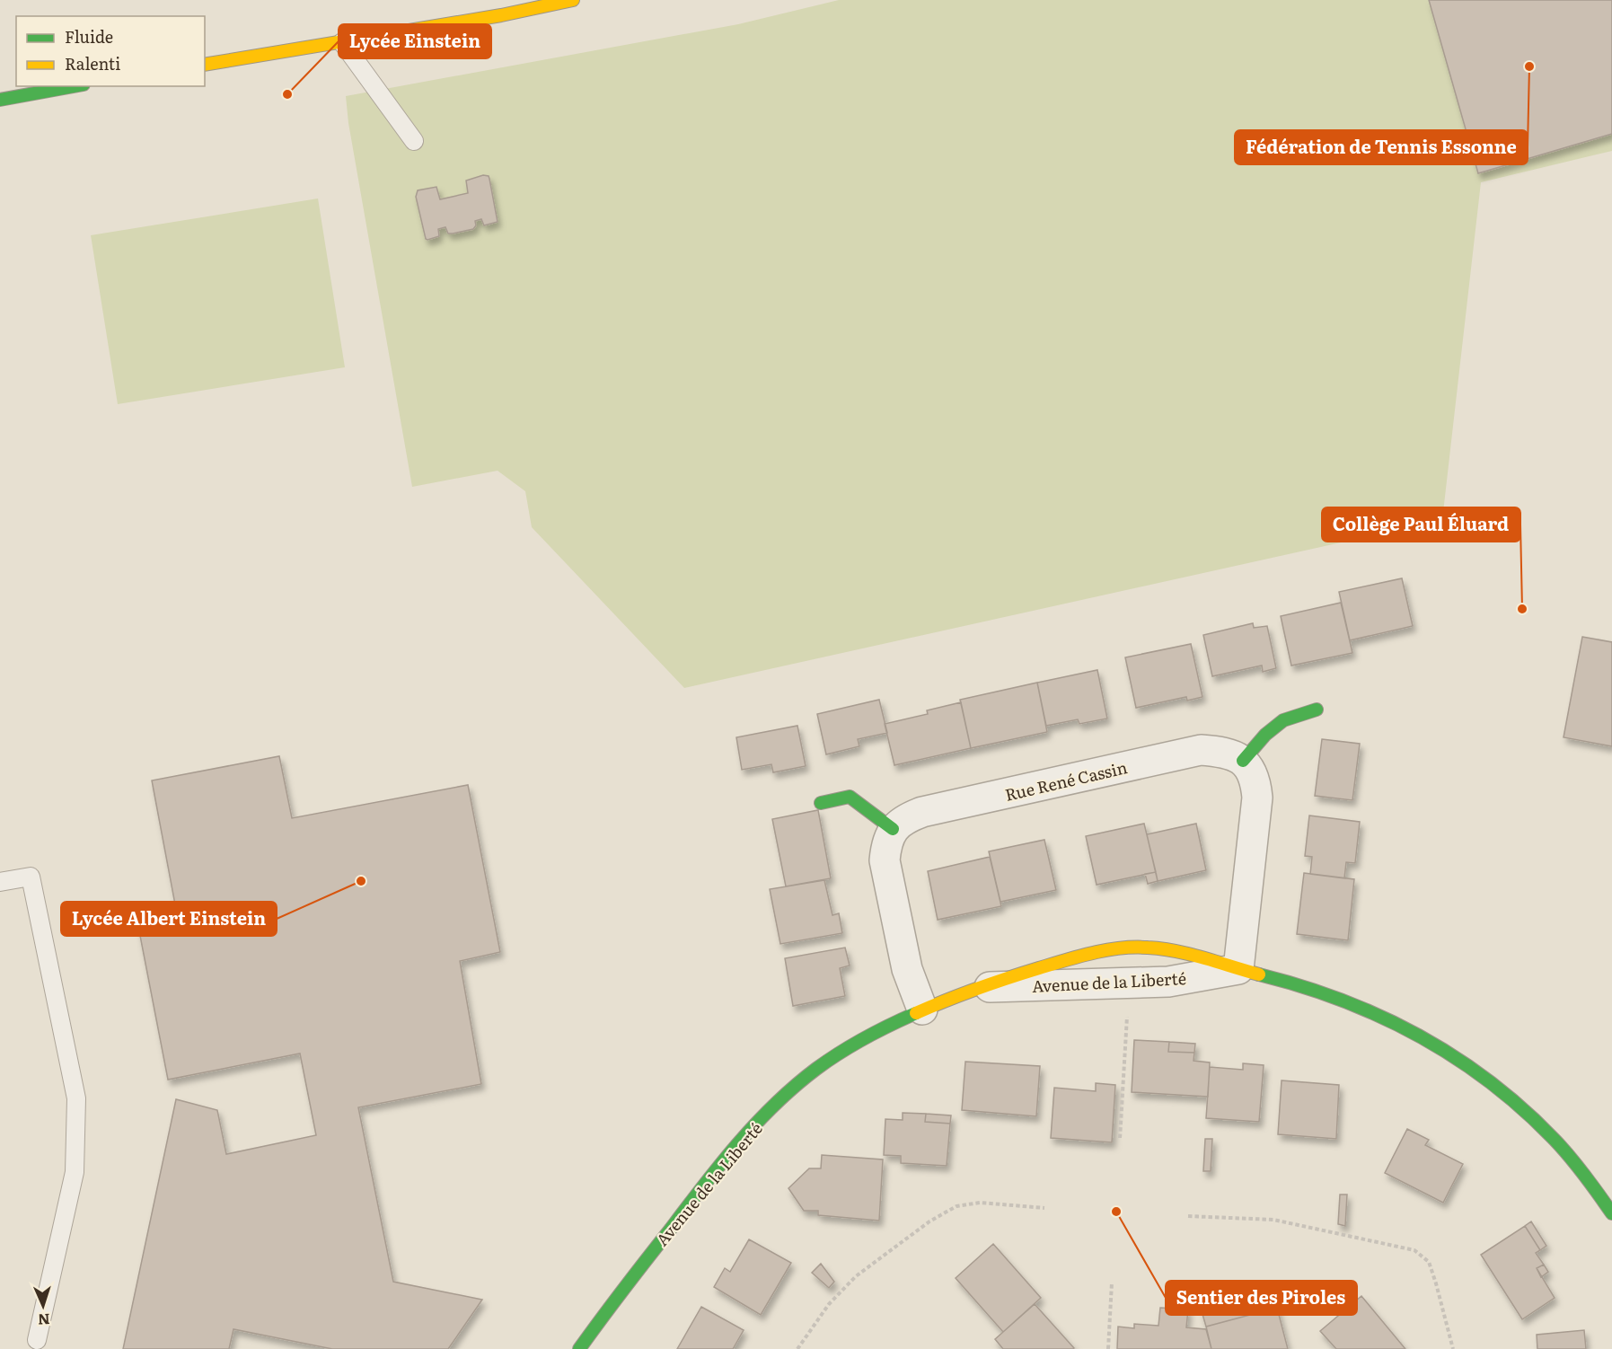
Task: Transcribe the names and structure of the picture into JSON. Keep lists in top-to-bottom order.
{
  "streets": {
    "street": ["Rue René Cassin", "Avenue de la Liberté"]
  },
  "places": [
    "Fédération de Tennis Essonne",
    "Lycée Einstein",
    "Collège Paul Éluard",
    "Lycée Albert Einstein",
    "Sentier des Piroles"
  ],
  "legend": ["Fluide", "Ralenti"],
  "north": "bottom"
}
